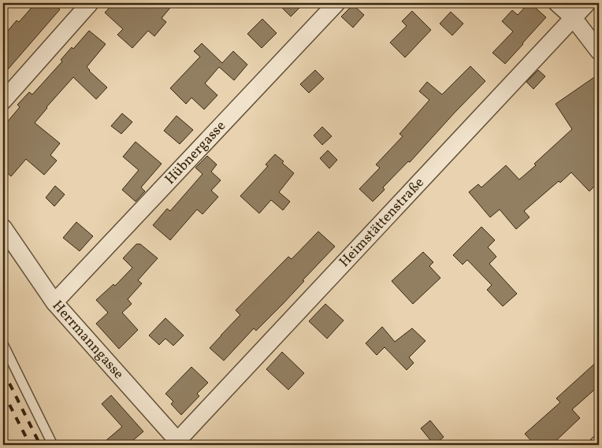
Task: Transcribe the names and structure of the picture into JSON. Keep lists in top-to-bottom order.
{
  "streets": {
    "street": ["Hübnergasse", "Heimstättenstraße", "Herrmanngasse"]
  },
  "crossings": [
    ["Hübnergasse", "Herrmanngasse"],
    ["Heimstättenstraße", "Herrmanngasse"]
  ]
}
